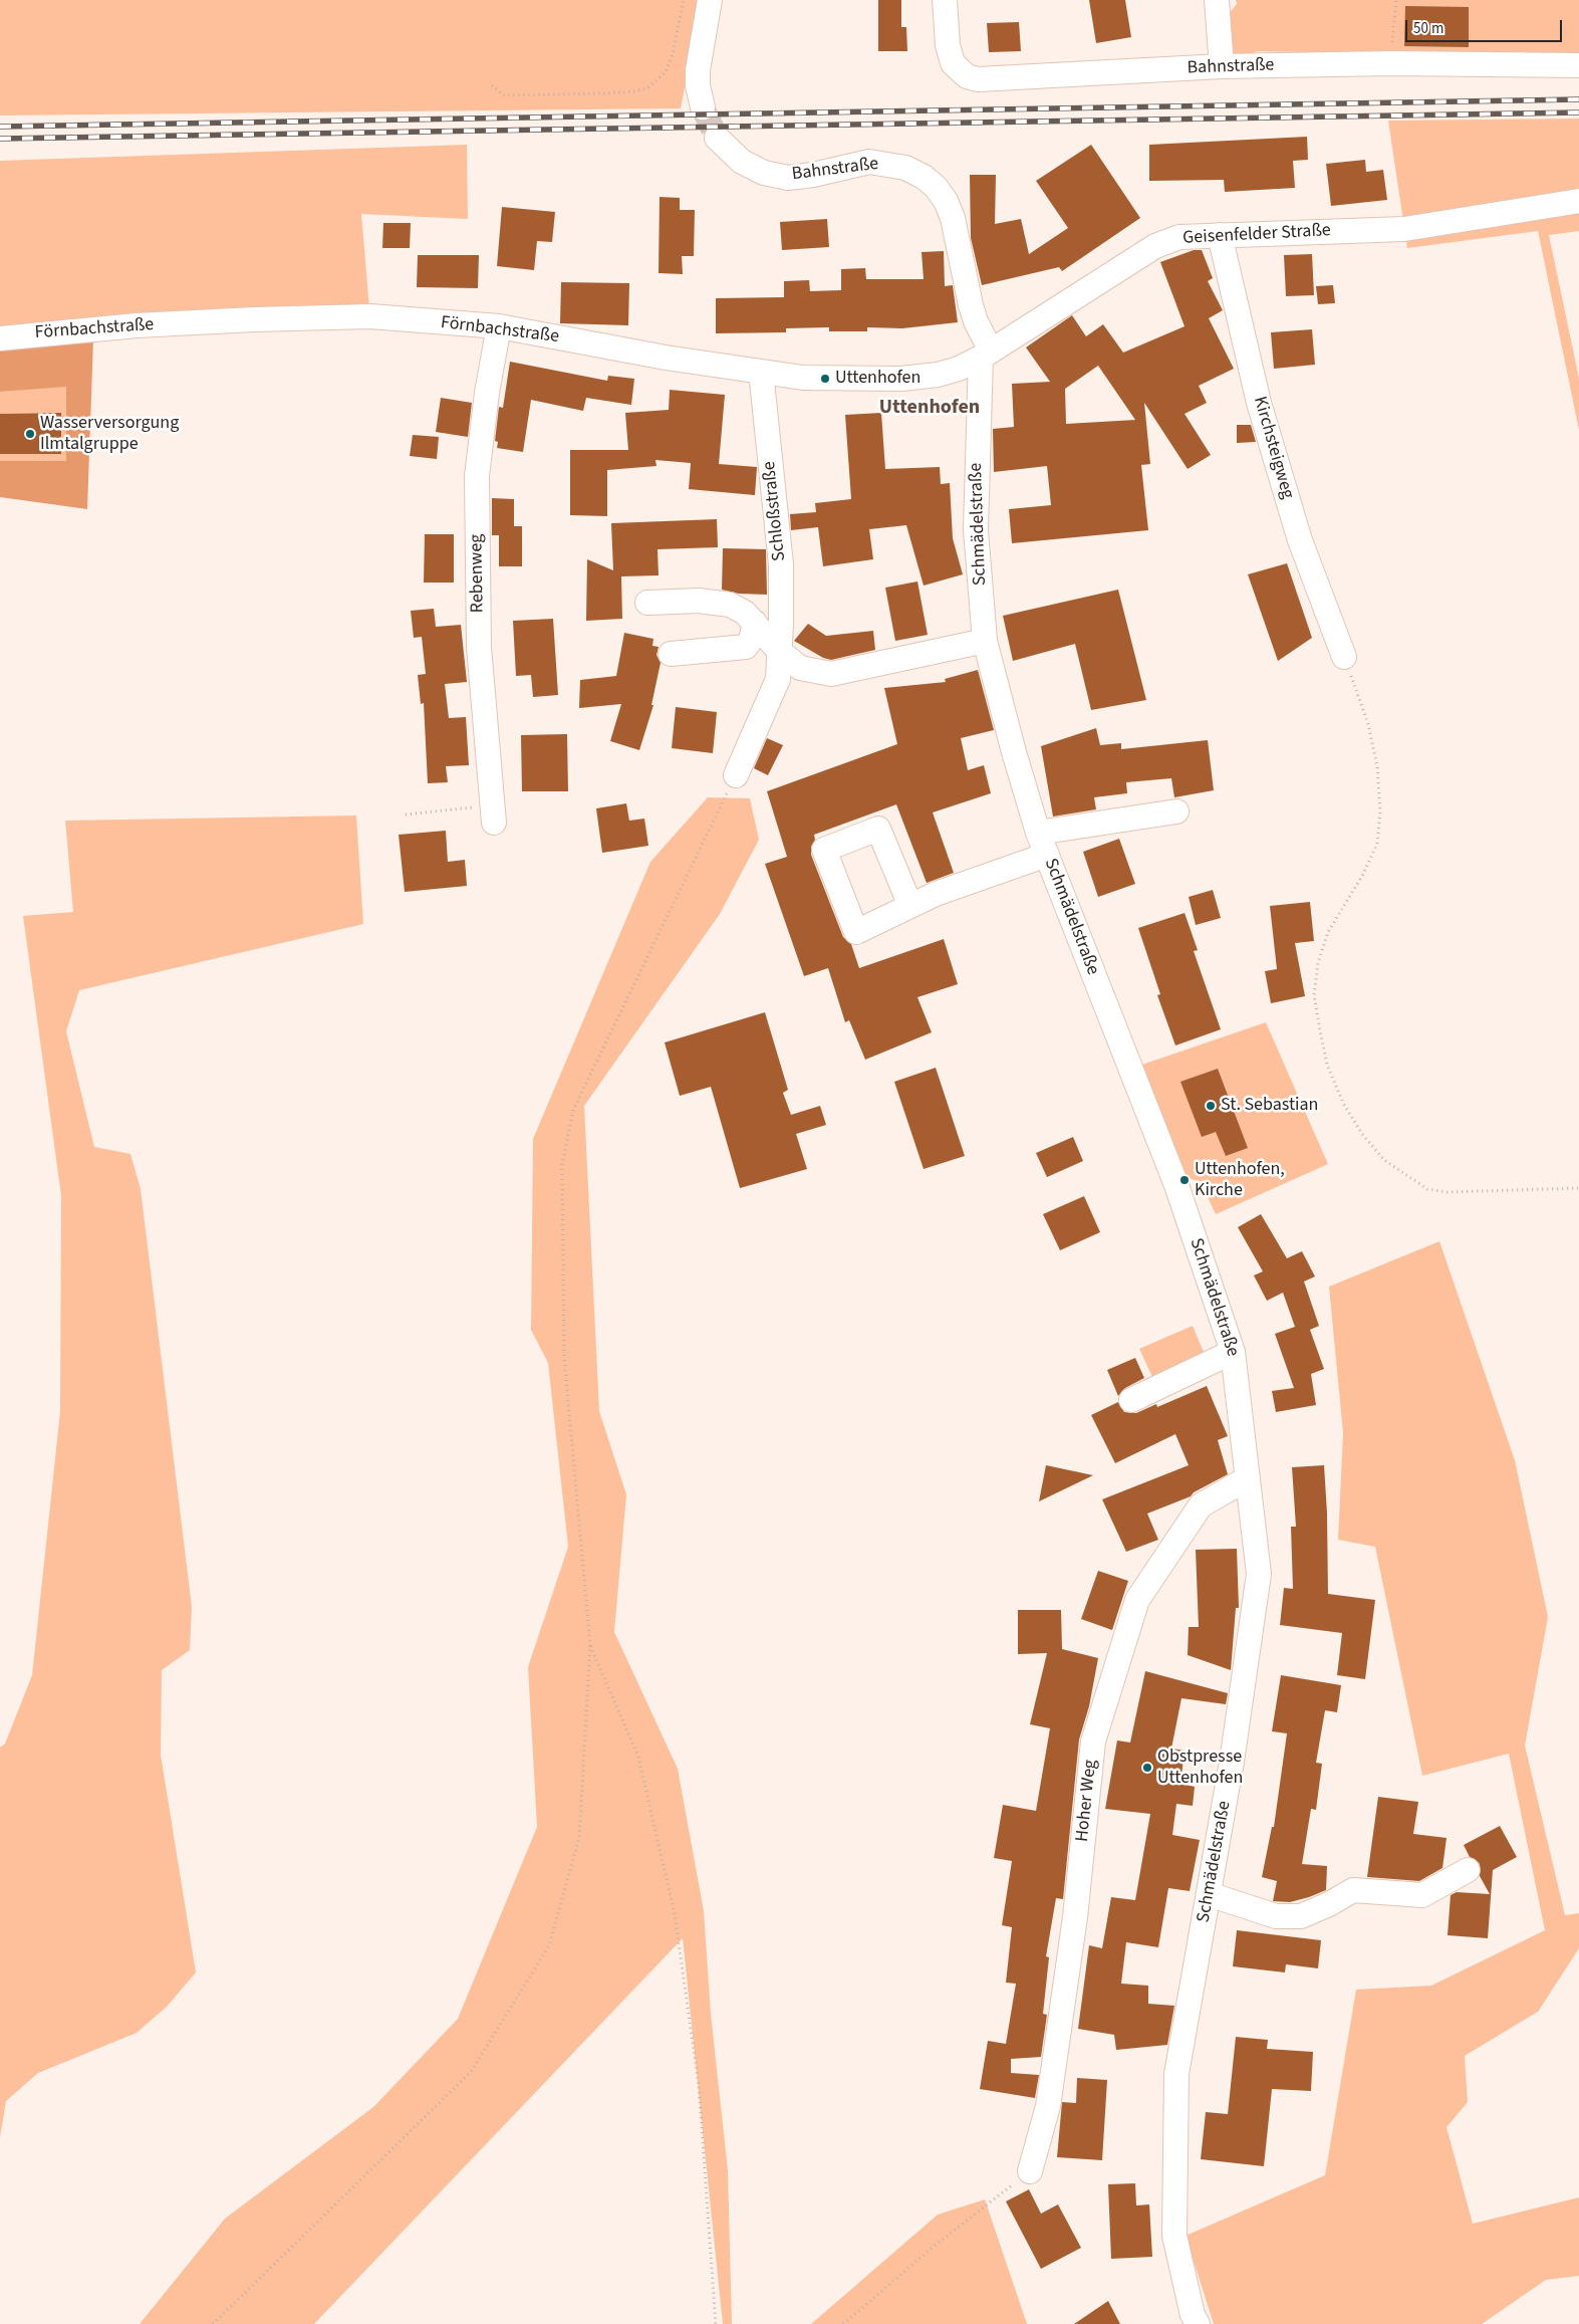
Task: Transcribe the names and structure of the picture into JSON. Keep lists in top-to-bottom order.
{
  "streets": {
    "street": [
      "Bahnstraße",
      "Geisenfelder Straße",
      "Förnbachstraße",
      "Kirchsteigweg",
      "Schloßstraße",
      "Schmädelstraße",
      "Rebenweg",
      "Hoher Weg"
    ]
  },
  "crossings": [
    ["Bahnstraße", "Geisenfelder Straße"],
    ["Bahnstraße", "Förnbachstraße"],
    ["Bahnstraße", "Schmädelstraße"],
    ["Geisenfelder Straße", "Förnbachstraße"],
    ["Geisenfelder Straße", "Kirchsteigweg"],
    ["Geisenfelder Straße", "Schmädelstraße"],
    ["Förnbachstraße", "Schloßstraße"],
    ["Förnbachstraße", "Schmädelstraße"],
    ["Förnbachstraße", "Rebenweg"],
    ["Schmädelstraße", "Hoher Weg"]
  ],
  "districts": ["Uttenhofen"],
  "places": [
    "Uttenhofen",
    "Wasserversorgung Ilmtalgruppe",
    "St. Sebastian",
    "Uttenhofen, Kirche",
    "Obstpresse Uttenhofen"
  ],
  "scale_bar": "50 m"
}
